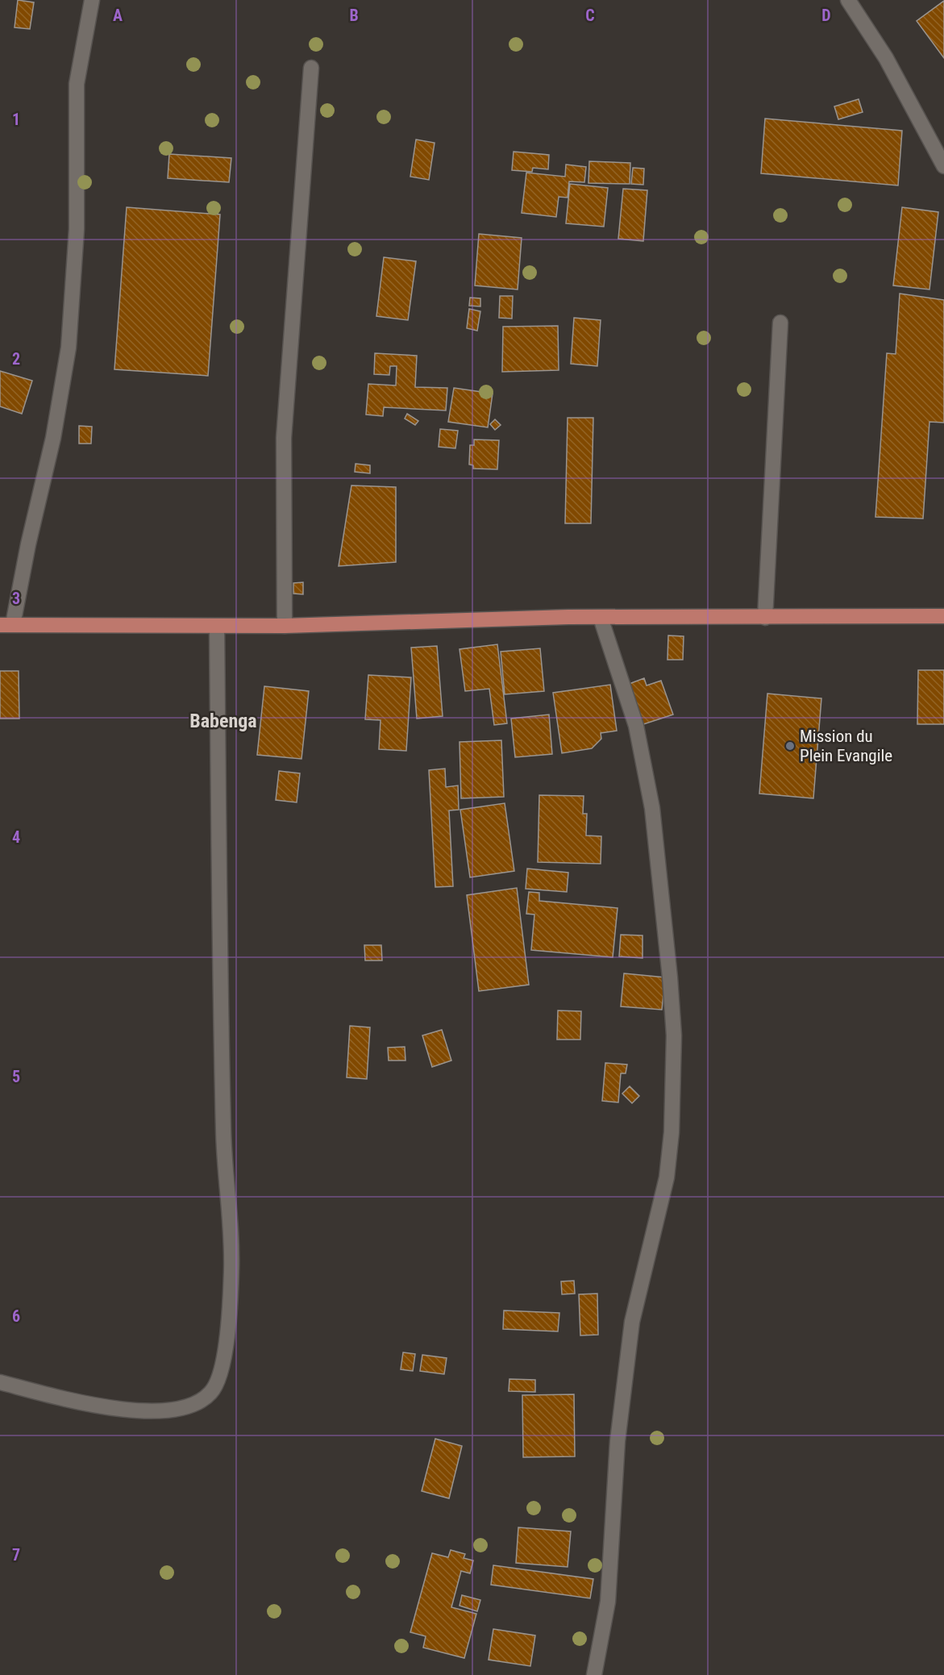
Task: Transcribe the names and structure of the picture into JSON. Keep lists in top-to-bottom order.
{
  "districts": ["Babenga"],
  "places": ["Mission du Plein Evangile"],
  "grid": {
    "columns": [
      "A",
      "B",
      "C",
      "D"
    ],
    "rows": [
      "1",
      "2",
      "3",
      "4",
      "5",
      "6",
      "7"
    ]
  }
}
